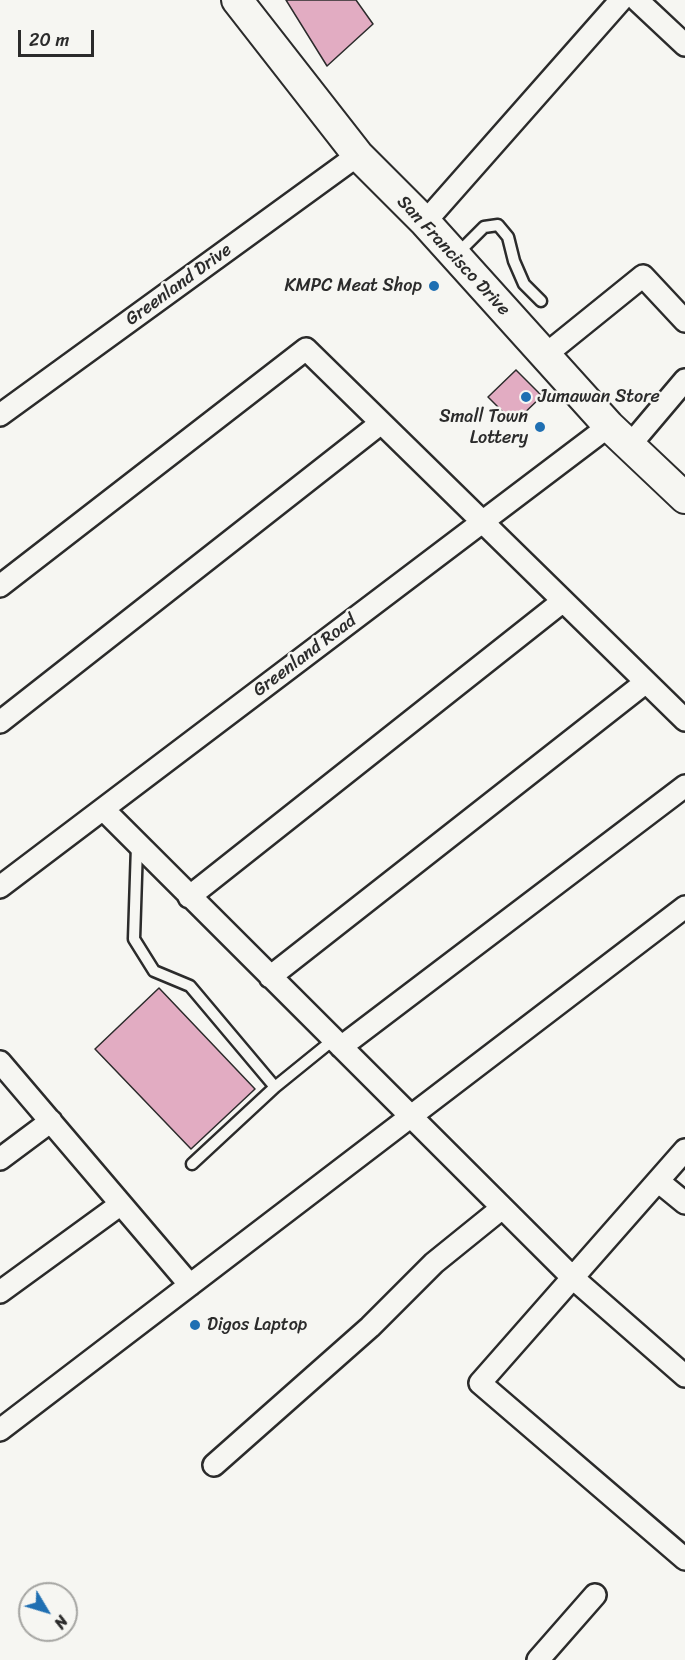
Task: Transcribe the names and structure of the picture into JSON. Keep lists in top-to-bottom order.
{
  "streets": {
    "street": ["San Francisco Drive", "Greenland Drive", "Greenland Road"]
  },
  "crossings": [
    ["San Francisco Drive", "Greenland Drive"],
    ["San Francisco Drive", "Greenland Road"]
  ],
  "places": [
    "KMPC Meat Shop",
    "Jumawan Store",
    "Small Town Lottery",
    "Digos Laptop"
  ],
  "scale_bar": "20 m",
  "north": "bottom right"
}
